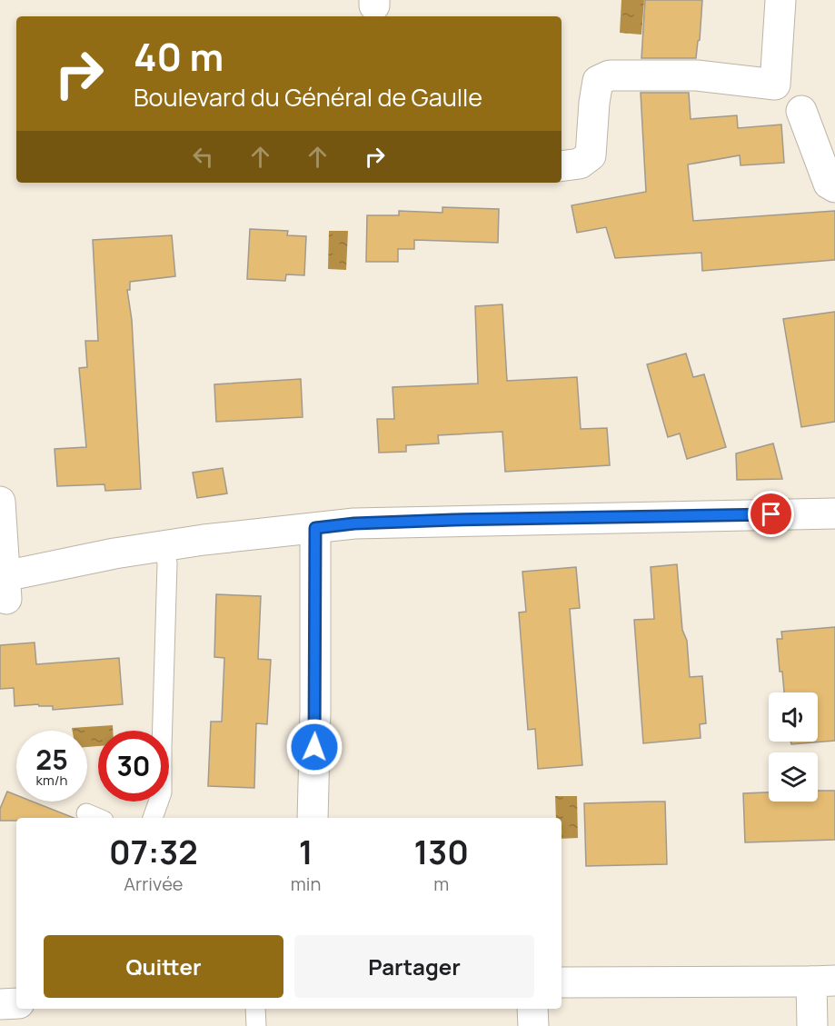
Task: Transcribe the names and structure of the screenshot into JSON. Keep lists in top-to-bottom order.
{
  "page": {
    "turn": ["40 m", "Boulevard du Général de Gaulle"],
    "speed": "25 km/h",
    "limit": "30",
    "eta": [
      "07:32",
      "Arrivée",
      "1",
      "min",
      "130",
      "m"
    ],
    "buttons": ["Quitter", "Partager"]
  }
}
